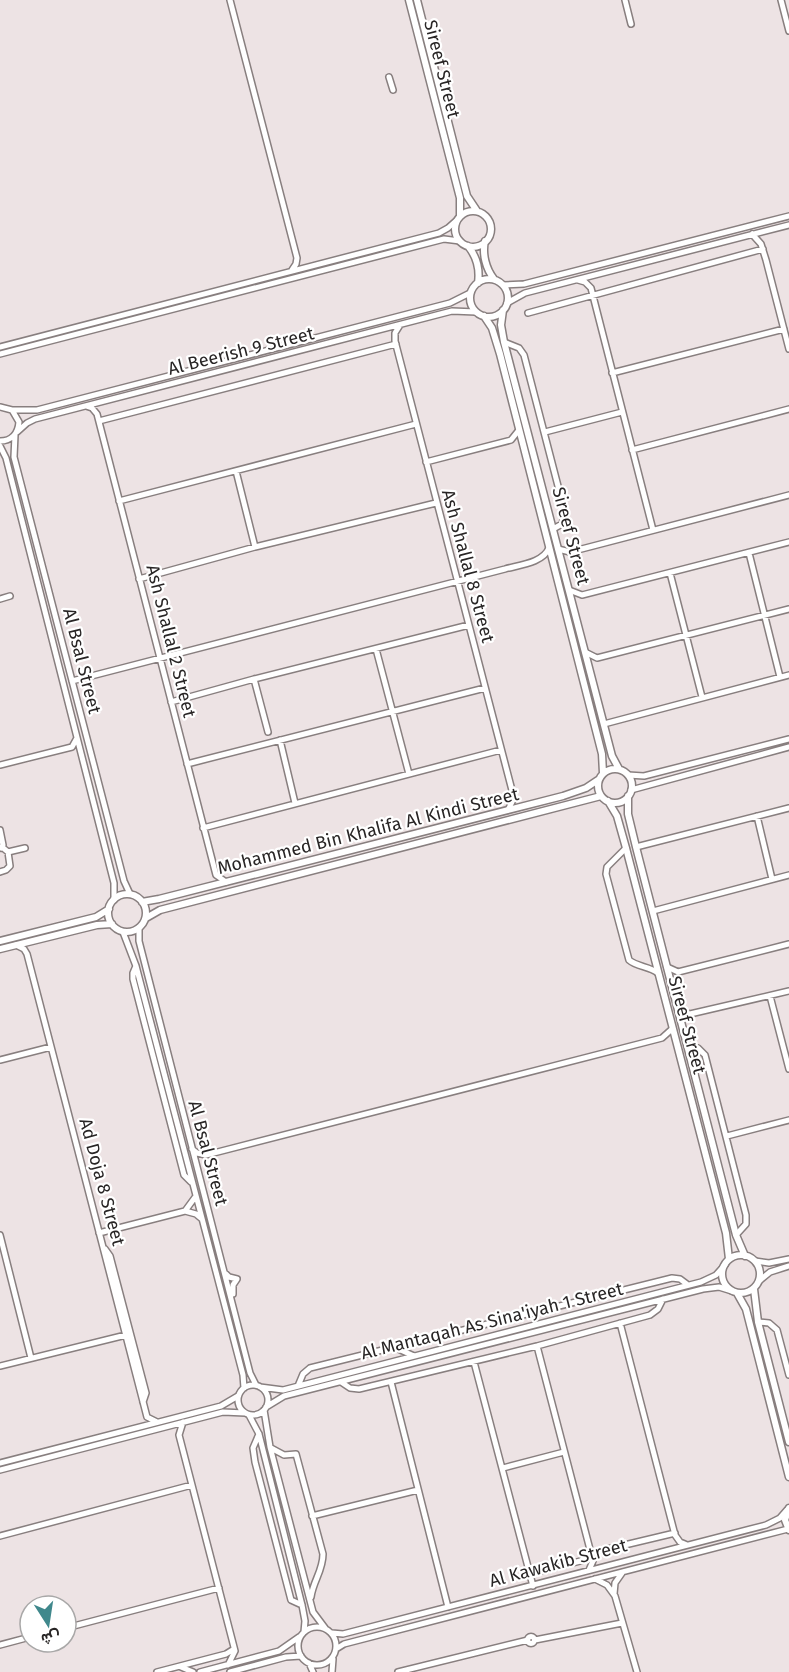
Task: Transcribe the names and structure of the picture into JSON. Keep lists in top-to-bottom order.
{
  "streets": {
    "main road": ["Sireef Street", "Mohammed Bin Khalifa Al Kindi Street"],
    "street": [
      "Al Beerish 9 Street",
      "Ash Shallal 8 Street",
      "Ash Shallal 2 Street",
      "Al Bsal Street",
      "Ad Doja 8 Street",
      "Al Mantaqah As Sina'iyah 1 Street",
      "Al Kawakib Street"
    ]
  },
  "crossings": [
    ["Sireef Street", "Al Beerish 9 Street"],
    ["Sireef Street", "Mohammed Bin Khalifa Al Kindi Street"],
    ["Sireef Street", "Al Mantaqah As Sina'iyah 1 Street"],
    ["Al Beerish 9 Street", "Al Bsal Street"],
    ["Al Bsal Street", "Mohammed Bin Khalifa Al Kindi Street"],
    ["Al Bsal Street", "Al Mantaqah As Sina'iyah 1 Street"]
  ],
  "north": "bottom"
}
